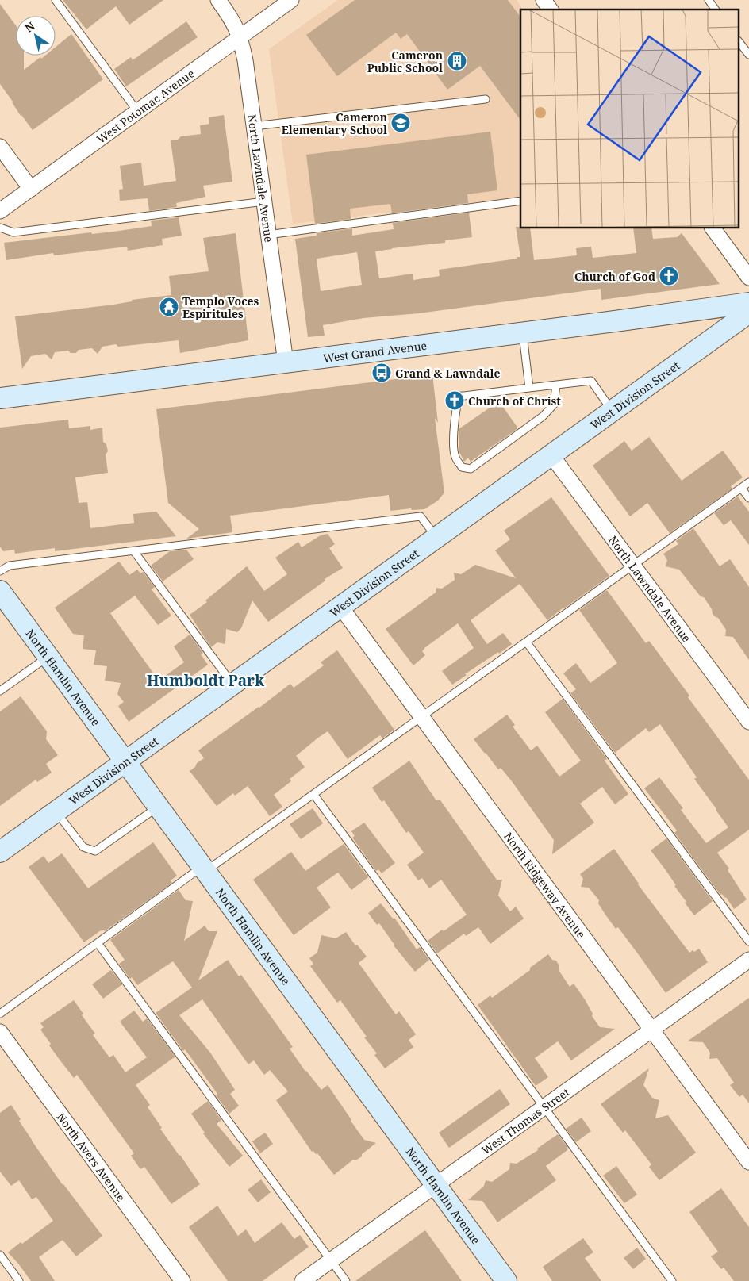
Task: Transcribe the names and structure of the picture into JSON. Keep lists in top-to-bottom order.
{
  "streets": {
    "main road": ["West Grand Avenue", "West Division Street", "North Hamlin Avenue"],
    "street": [
      "West Potomac Avenue",
      "North Lawndale Avenue",
      "North Ridgeway Avenue",
      "West Thomas Street",
      "North Avers Avenue"
    ]
  },
  "crossings": [
    ["West Potomac Avenue", "North Lawndale Avenue"],
    ["North Lawndale Avenue", "West Grand Avenue"],
    ["North Lawndale Avenue", "West Division Street"],
    ["West Division Street", "North Hamlin Avenue"],
    ["West Division Street", "North Ridgeway Avenue"],
    ["North Hamlin Avenue", "West Thomas Street"],
    ["North Ridgeway Avenue", "West Thomas Street"]
  ],
  "districts": ["Humboldt Park"],
  "places": {
    "building": ["Cameron Public School"],
    "school or university": ["Cameron Elementary School"],
    "church": ["Church of God", "Church of Christ"],
    "temple": ["Templo Voces Espiritules"],
    "bus stop": ["Grand & Lawndale"]
  },
  "north": "top left"
}
